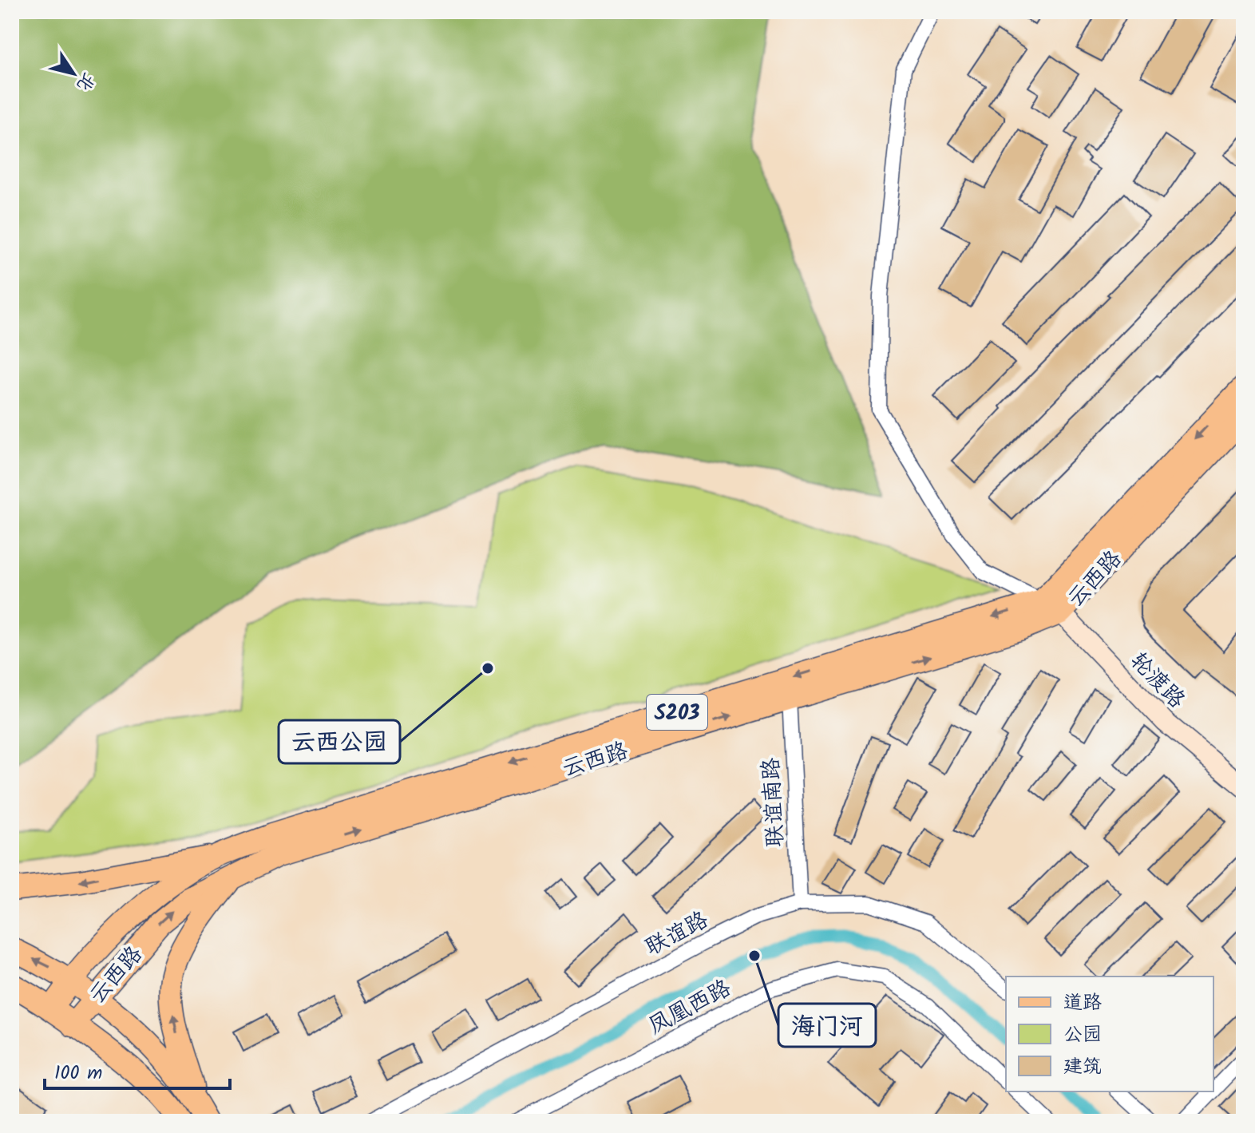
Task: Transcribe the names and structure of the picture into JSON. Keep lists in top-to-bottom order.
{
  "streets": {
    "main road": ["云西路", "轮渡路", "S203"],
    "street": ["联谊南路", "联谊路", "凤凰西路"]
  },
  "crossings": [
    ["云西路", "轮渡路"],
    ["云西路", "联谊南路"],
    ["联谊南路", "联谊路"]
  ],
  "places": ["云西公园", "海门河"],
  "legend": ["道路", "公园", "建筑"],
  "scale_bar": "100 m",
  "north": "bottom right"
}
